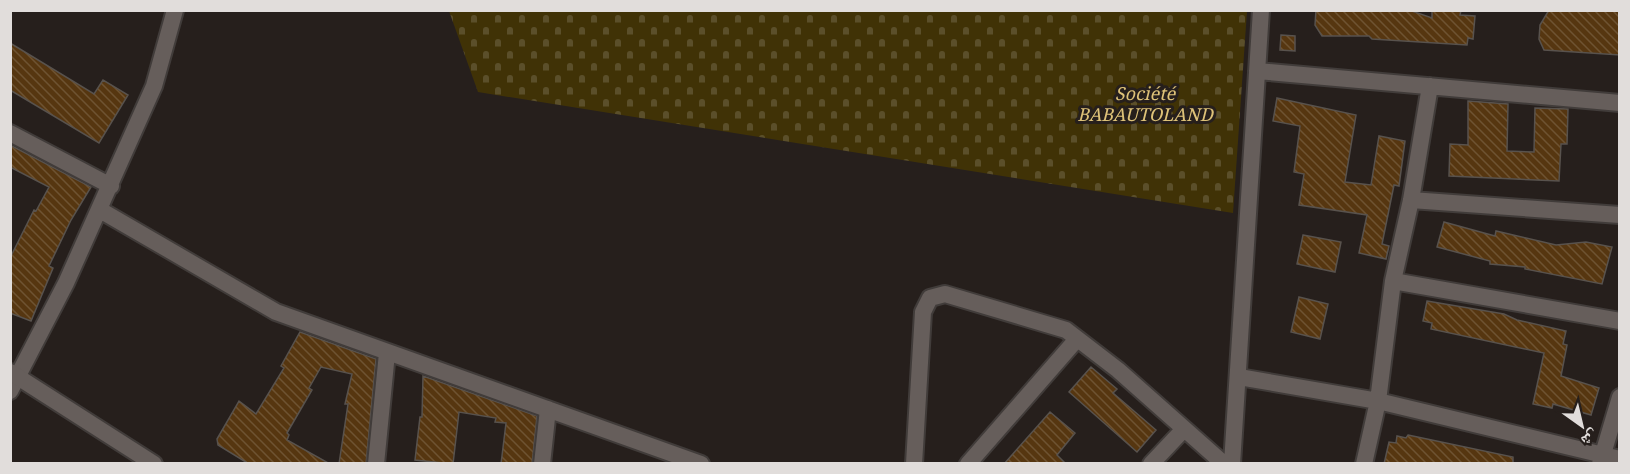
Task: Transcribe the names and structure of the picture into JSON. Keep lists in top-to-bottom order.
{
  "parks": ["Société BABAUTOLAND"],
  "north": "bottom right"
}
